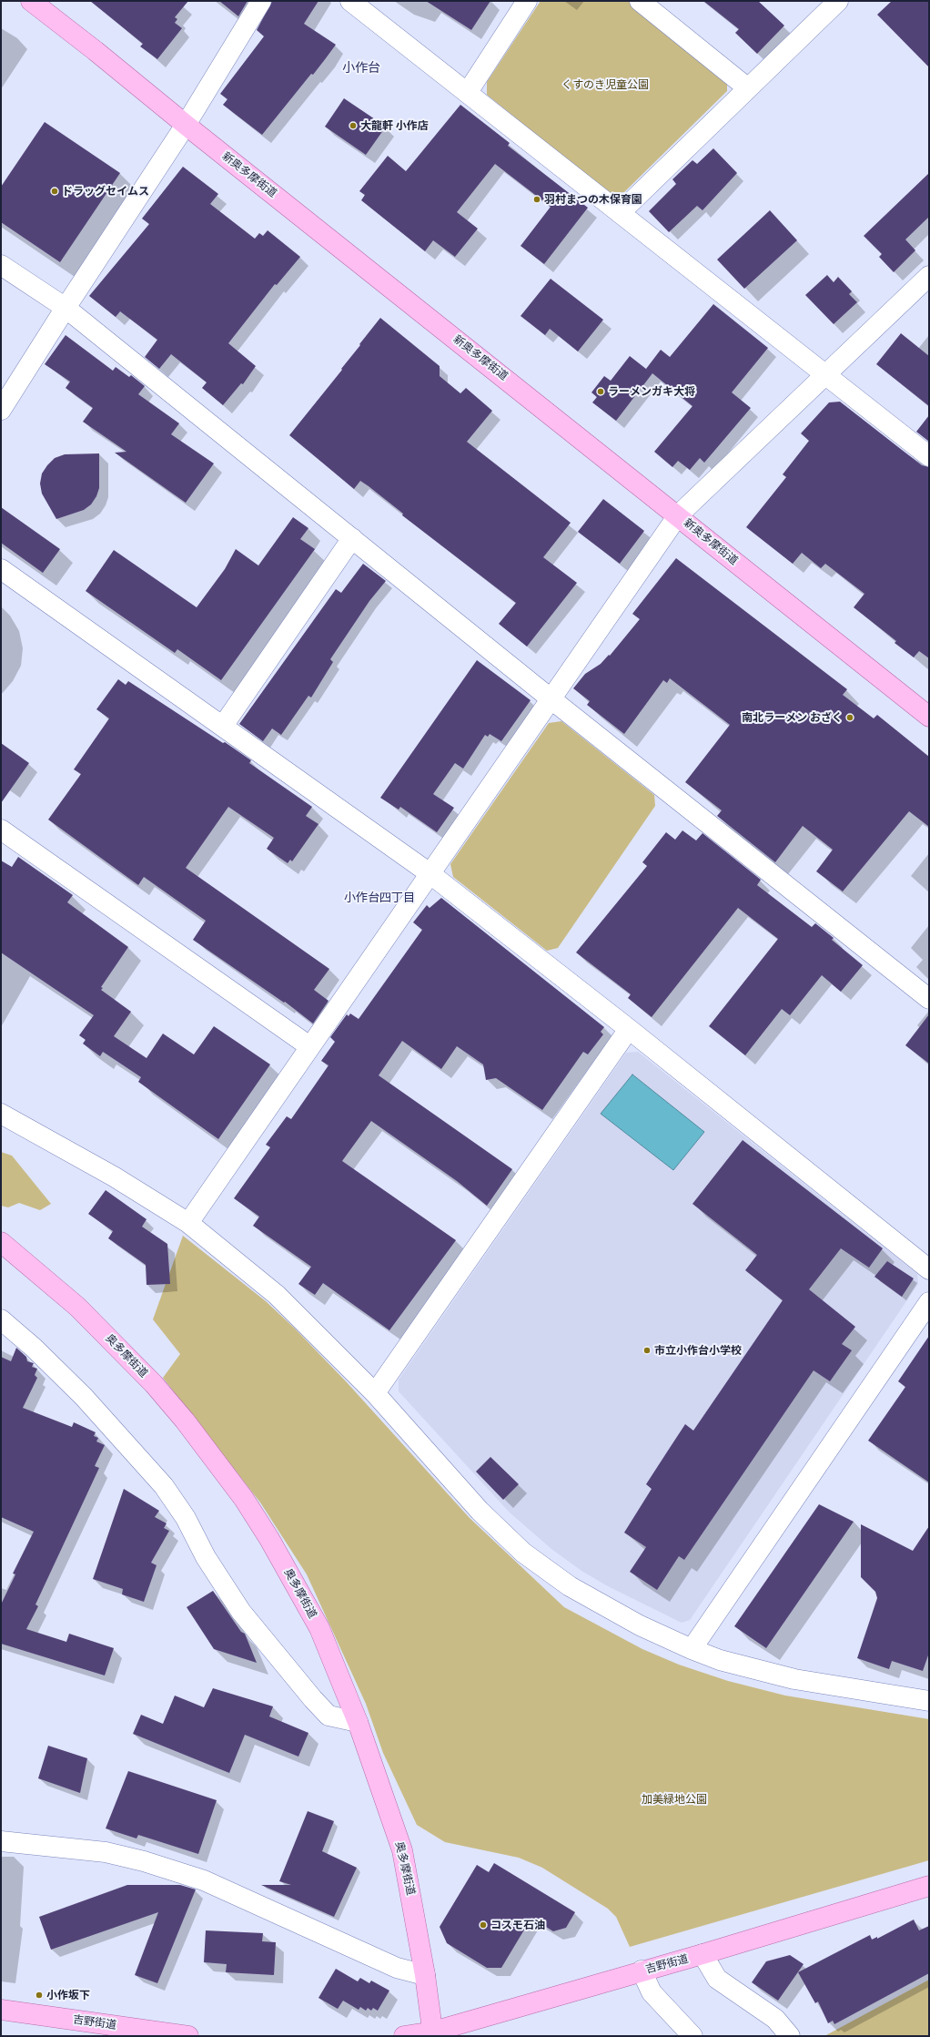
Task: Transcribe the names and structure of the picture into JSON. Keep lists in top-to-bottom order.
{
  "streets": {
    "main road": ["新奥多摩街道", "奥多摩街道", "吉野街道"]
  },
  "crossings": [
    ["奥多摩街道", "吉野街道"]
  ],
  "districts": ["小作台", "小作台四丁目"],
  "parks": ["くすのき児童公園", "加美緑地公園"],
  "places": [
    "大龍軒 小作店",
    "ドラッグセイムス",
    "羽村まつの木保育園",
    "ラーメンガキ大将",
    "南北ラーメン おざく",
    "市立小作台小学校",
    "コスモ石油",
    "小作坂下"
  ]
}
